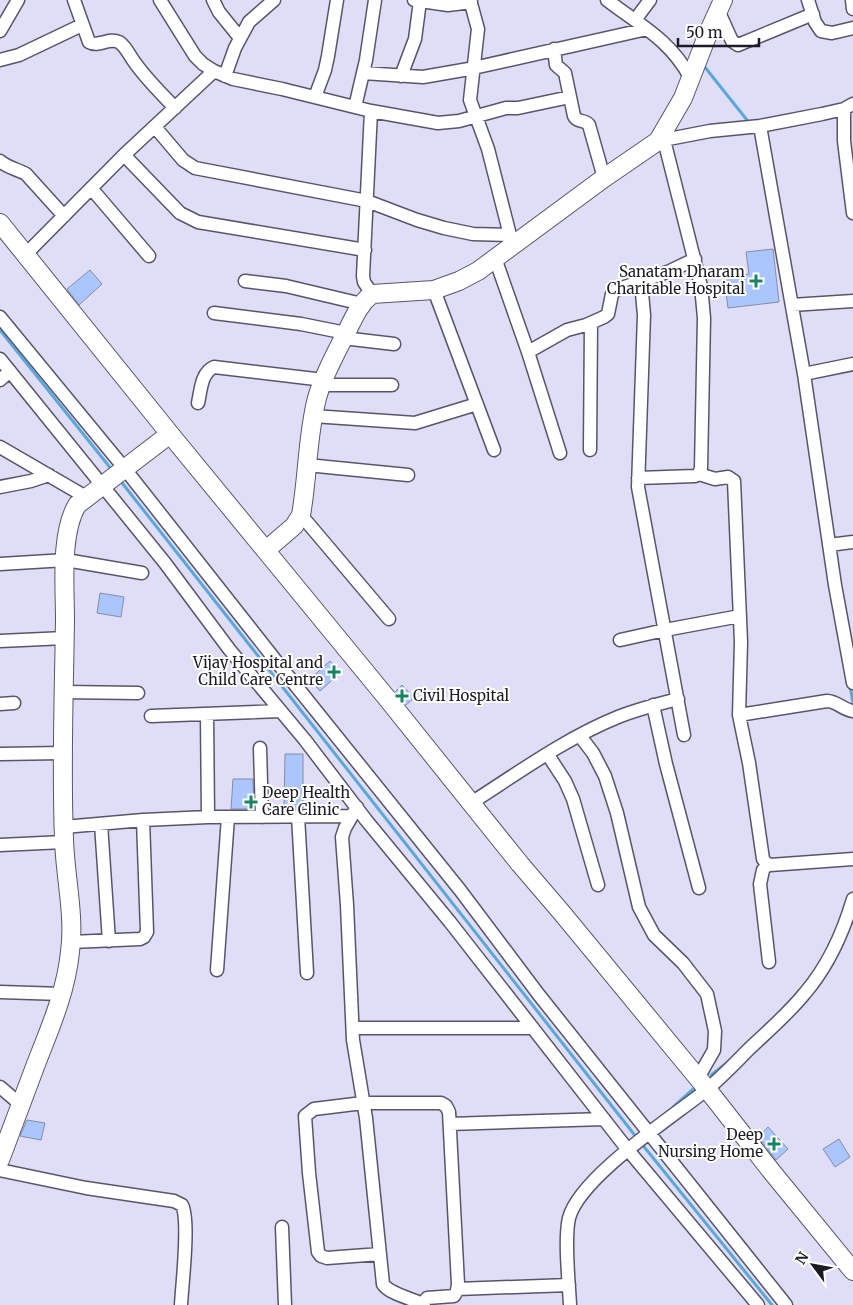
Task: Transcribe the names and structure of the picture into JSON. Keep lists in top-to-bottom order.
{
  "places": {
    "health": [
      "Sanatam Dharam Charitable Hospital",
      "Vijay Hospital and Child Care Centre",
      "Civil Hospital",
      "Deep Health Care Clinic",
      "Deep Nursing Home"
    ]
  },
  "scale_bar": "50 m",
  "north": "top left"
}
